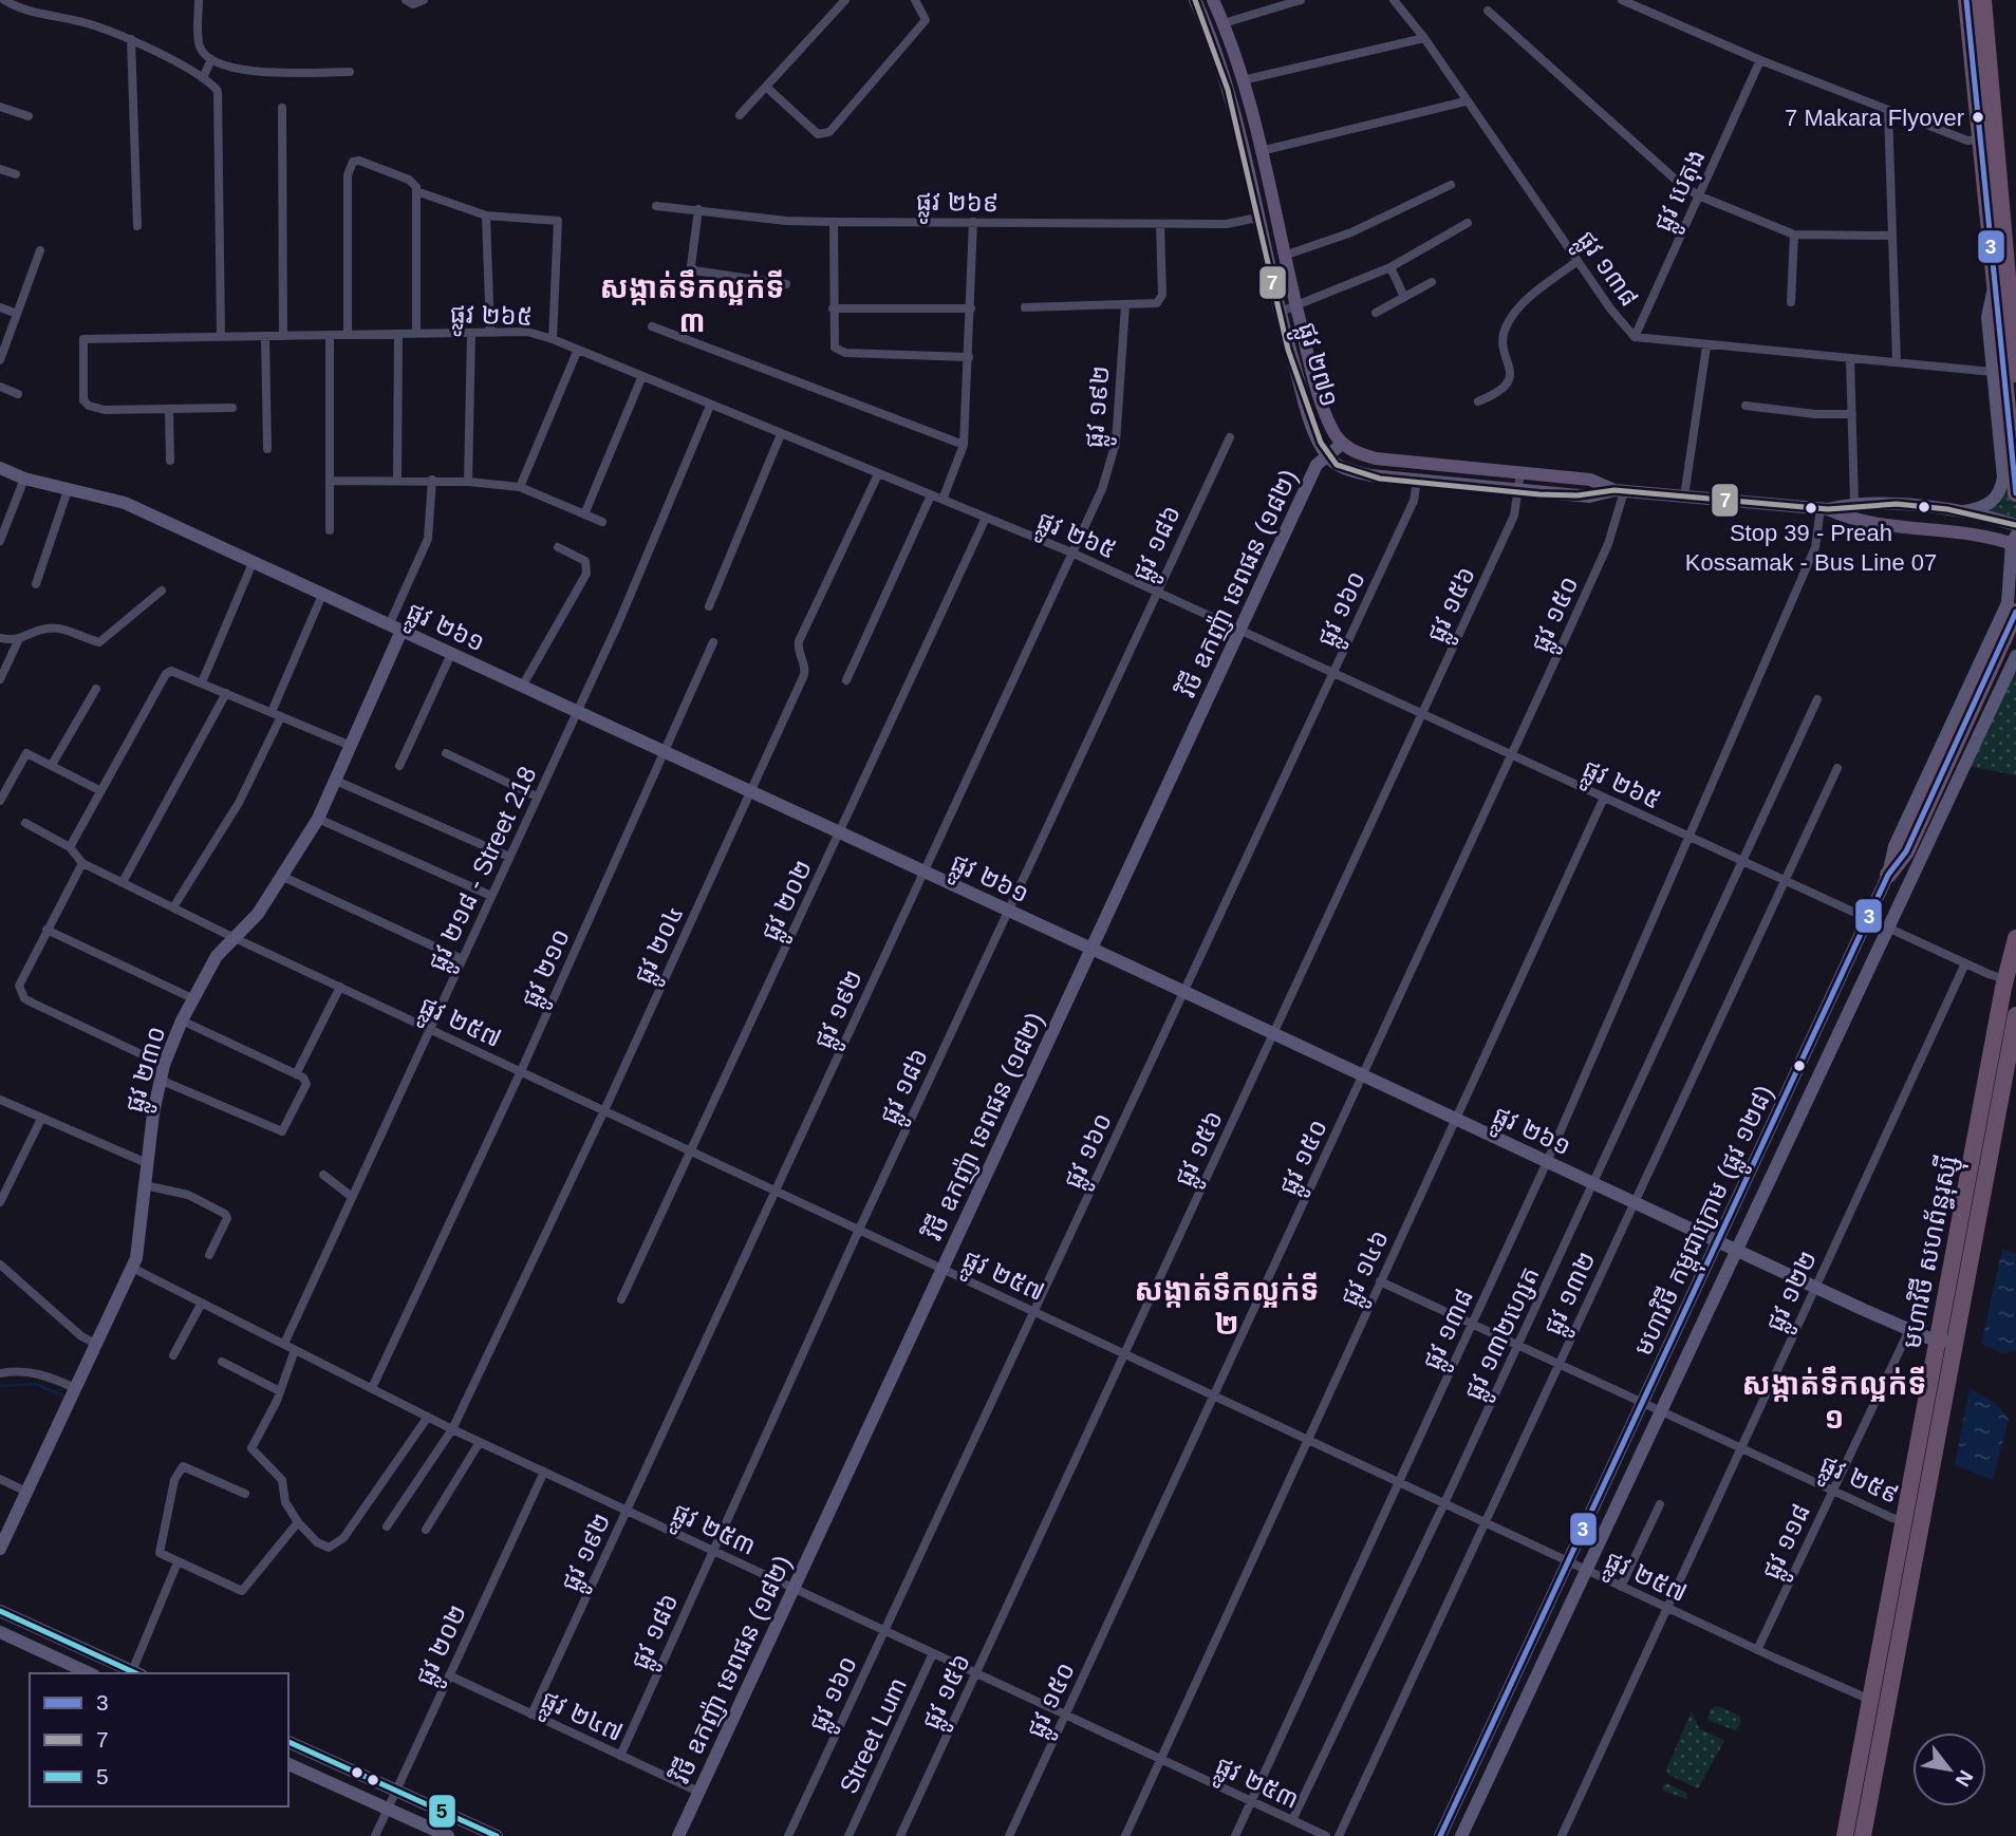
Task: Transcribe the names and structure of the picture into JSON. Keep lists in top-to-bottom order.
{
  "streets": {
    "highway": ["មហាវិថី សហព័ន្ធរុស្ស៊ី"],
    "main road": ["ផ្លូវ ២៧១"],
    "street": [
      "ផ្លូវ បេតុង",
      "ផ្លូវ ២៦៩",
      "ផ្លូវ ១៣៨",
      "ផ្លូវ ២៦៥",
      "ផ្លូវ ១៩២",
      "ផ្លូវ ១៨៦",
      "វិថី ឧកញ៉ា ទេពផន (១៨២)",
      "ផ្លូវ ១៥៦",
      "ផ្លូវ ១៦០",
      "ផ្លូវ ១៥០",
      "ផ្លូវ ២៦១",
      "ផ្លូវ ២១៨ - Street 218",
      "ផ្លូវ ២០២",
      "ផ្លូវ ២០៤",
      "ផ្លូវ ២១០",
      "ផ្លូវ ២៥៧",
      "ផ្លូវ ២៣០",
      "មហាវិថី កម្ពុជាក្រោម (ផ្លូវ ១២៨)",
      "ផ្លូវ ១៤៦",
      "ផ្លូវ ១២២",
      "ផ្លូវ ១៣២",
      "ផ្លូវ ១៣២ហ្សេត",
      "ផ្លូវ ២៥៩",
      "ផ្លូវ ២៥៣",
      "ផ្លូវ ១១៨",
      "ផ្លូវ ២៤៧",
      "Street Lum"
    ]
  },
  "crossings": [
    ["ផ្លូវ បេតុង", "ផ្លូវ ១៣៨"],
    ["ផ្លូវ ២៦៩", "ផ្លូវ ២៧១"],
    ["ផ្លូវ ១៣៨", "ផ្លូវ ២៦៥"],
    ["ផ្លូវ ១៣៨", "ផ្លូវ ២៦១"],
    ["ផ្លូវ ១៣៨", "ផ្លូវ ២៥៧"],
    ["ផ្លូវ ១៣៨", "ផ្លូវ ២៥៩"],
    ["ផ្លូវ ១៣៨", "ផ្លូវ ២៥៣"],
    ["ផ្លូវ ២៦៥", "ផ្លូវ ១៩២"],
    ["ផ្លូវ ២៦៥", "ផ្លូវ ១៨៦"],
    ["ផ្លូវ ២៦៥", "វិថី ឧកញ៉ា ទេពផន (១៨២)"],
    ["ផ្លូវ ២៦៥", "ផ្លូវ ១៥៦"],
    ["ផ្លូវ ២៦៥", "ផ្លូវ ១៦០"],
    ["ផ្លូវ ២៦៥", "ផ្លូវ ១៥០"],
    ["ផ្លូវ ២៦៥", "ផ្លូវ ២១៨ - Street 218"],
    ["ផ្លូវ ២៦៥", "ផ្លូវ ២០២"],
    ["ផ្លូវ ២៦៥", "ផ្លូវ ២០៤"],
    ["ផ្លូវ ២៦៥", "មហាវិថី កម្ពុជាក្រោម (ផ្លូវ ១២៨)"],
    ["ផ្លូវ ២៦៥", "មហាវិថី សហព័ន្ធរុស្ស៊ី"],
    ["ផ្លូវ ២៦៥", "ផ្លូវ ១៤៦"],
    ["ផ្លូវ ២៦៥", "ផ្លូវ ១២២"],
    ["ផ្លូវ ២៦៥", "ផ្លូវ ១៣២"],
    ["ផ្លូវ ២៦៥", "ផ្លូវ ១៣២ហ្សេត"],
    ["ផ្លូវ ២៧១", "វិថី ឧកញ៉ា ទេពផន (១៨២)"],
    ["ផ្លូវ ១៩២", "ផ្លូវ ២៦១"],
    ["ផ្លូវ ១៩២", "ផ្លូវ ២៥៧"],
    ["ផ្លូវ ១៩២", "ផ្លូវ ២៥៣"],
    ["ផ្លូវ ១៩២", "ផ្លូវ ២៤៧"],
    ["ផ្លូវ ១៨៦", "ផ្លូវ ២៦១"],
    ["ផ្លូវ ១៨៦", "ផ្លូវ ២៥៧"],
    ["ផ្លូវ ១៨៦", "ផ្លូវ ២៥៣"],
    ["ផ្លូវ ១៨៦", "ផ្លូវ ២៤៧"],
    ["វិថី ឧកញ៉ា ទេពផន (១៨២)", "ផ្លូវ ២៦១"],
    ["វិថី ឧកញ៉ា ទេពផន (១៨២)", "ផ្លូវ ២៥៧"],
    ["វិថី ឧកញ៉ា ទេពផន (១៨២)", "ផ្លូវ ២៥៣"],
    ["វិថី ឧកញ៉ា ទេពផន (១៨២)", "ផ្លូវ ២៤៧"],
    ["ផ្លូវ ១៥៦", "ផ្លូវ ២៦១"],
    ["ផ្លូវ ១៥៦", "ផ្លូវ ២៥៧"],
    ["ផ្លូវ ១៥៦", "ផ្លូវ ២៥៣"],
    ["ផ្លូវ ១៦០", "ផ្លូវ ២៦១"],
    ["ផ្លូវ ១៦០", "ផ្លូវ ២៥៧"],
    ["ផ្លូវ ១៦០", "ផ្លូវ ២៥៣"],
    ["ផ្លូវ ១៥០", "ផ្លូវ ២៦១"],
    ["ផ្លូវ ១៥០", "ផ្លូវ ២៥៧"],
    ["ផ្លូវ ១៥០", "ផ្លូវ ២៥៣"],
    ["ផ្លូវ ២៦១", "ផ្លូវ ២១៨ - Street 218"],
    ["ផ្លូវ ២៦១", "ផ្លូវ ២០២"],
    ["ផ្លូវ ២៦១", "ផ្លូវ ២០៤"],
    ["ផ្លូវ ២៦១", "ផ្លូវ ២១០"],
    ["ផ្លូវ ២៦១", "ផ្លូវ ២៣០"],
    ["ផ្លូវ ២៦១", "មហាវិថី កម្ពុជាក្រោម (ផ្លូវ ១២៨)"],
    ["ផ្លូវ ២៦១", "មហាវិថី សហព័ន្ធរុស្ស៊ី"],
    ["ផ្លូវ ២៦១", "ផ្លូវ ១៤៦"],
    ["ផ្លូវ ២៦១", "ផ្លូវ ១២២"],
    ["ផ្លូវ ២៦១", "ផ្លូវ ១៣២"],
    ["ផ្លូវ ២៦១", "ផ្លូវ ១៣២ហ្សេត"],
    ["ផ្លូវ ២៦១", "ផ្លូវ ១១៨"],
    ["ផ្លូវ ២១៨ - Street 218", "ផ្លូវ ២៥៧"],
    ["ផ្លូវ ២១៨ - Street 218", "ផ្លូវ ២៥៣"],
    ["ផ្លូវ ២០២", "ផ្លូវ ២៥៧"],
    ["ផ្លូវ ២០២", "ផ្លូវ ២៥៣"],
    ["ផ្លូវ ២០២", "ផ្លូវ ២៤៧"],
    ["ផ្លូវ ២០៤", "ផ្លូវ ២៥៧"],
    ["ផ្លូវ ២០៤", "ផ្លូវ ២៥៣"],
    ["ផ្លូវ ២១០", "ផ្លូវ ២៥៧"],
    ["ផ្លូវ ២១០", "ផ្លូវ ២៥៣"],
    ["ផ្លូវ ២៥៧", "ផ្លូវ ២៣០"],
    ["ផ្លូវ ២៥៧", "មហាវិថី កម្ពុជាក្រោម (ផ្លូវ ១២៨)"],
    ["ផ្លូវ ២៥៧", "មហាវិថី សហព័ន្ធរុស្ស៊ី"],
    ["ផ្លូវ ២៥៧", "ផ្លូវ ១៤៦"],
    ["ផ្លូវ ២៥៧", "ផ្លូវ ១២២"],
    ["ផ្លូវ ២៥៧", "ផ្លូវ ១៣២"],
    ["ផ្លូវ ២៥៧", "ផ្លូវ ១៣២ហ្សេត"],
    ["ផ្លូវ ២៥៧", "ផ្លូវ ១១៨"],
    ["ផ្លូវ ២៣០", "ផ្លូវ ២៥៣"],
    ["មហាវិថី កម្ពុជាក្រោម (ផ្លូវ ១២៨)", "ផ្លូវ ២៥៩"],
    ["មហាវិថី សហព័ន្ធរុស្ស៊ី", "ផ្លូវ ២៥៩"],
    ["ផ្លូវ ១៤៦", "ផ្លូវ ២៥៩"],
    ["ផ្លូវ ១៤៦", "ផ្លូវ ២៥៣"],
    ["ផ្លូវ ១២២", "ផ្លូវ ២៥៩"],
    ["ផ្លូវ ១៣២", "ផ្លូវ ២៥៩"],
    ["ផ្លូវ ១៣២ហ្សេត", "ផ្លូវ ២៥៩"],
    ["ផ្លូវ ១៣២ហ្សេត", "ផ្លូវ ២៥៣"],
    ["ផ្លូវ ២៥៩", "ផ្លូវ ១១៨"],
    ["ផ្លូវ ២៥៣", "Street Lum"]
  ],
  "districts": ["សង្កាត់ទឹកល្អក់ទី ៣", "សង្កាត់ទឹកល្អក់ទី ២", "សង្កាត់ទឹកល្អក់ទី ១"],
  "places": ["7 Makara Flyover", "Stop 39 - Preah Kossamak - Bus Line 07"],
  "lines": ["transit line 3", "transit line 7", "transit line 5"],
  "legend": ["3", "7", "5"],
  "north": "bottom right"
}
